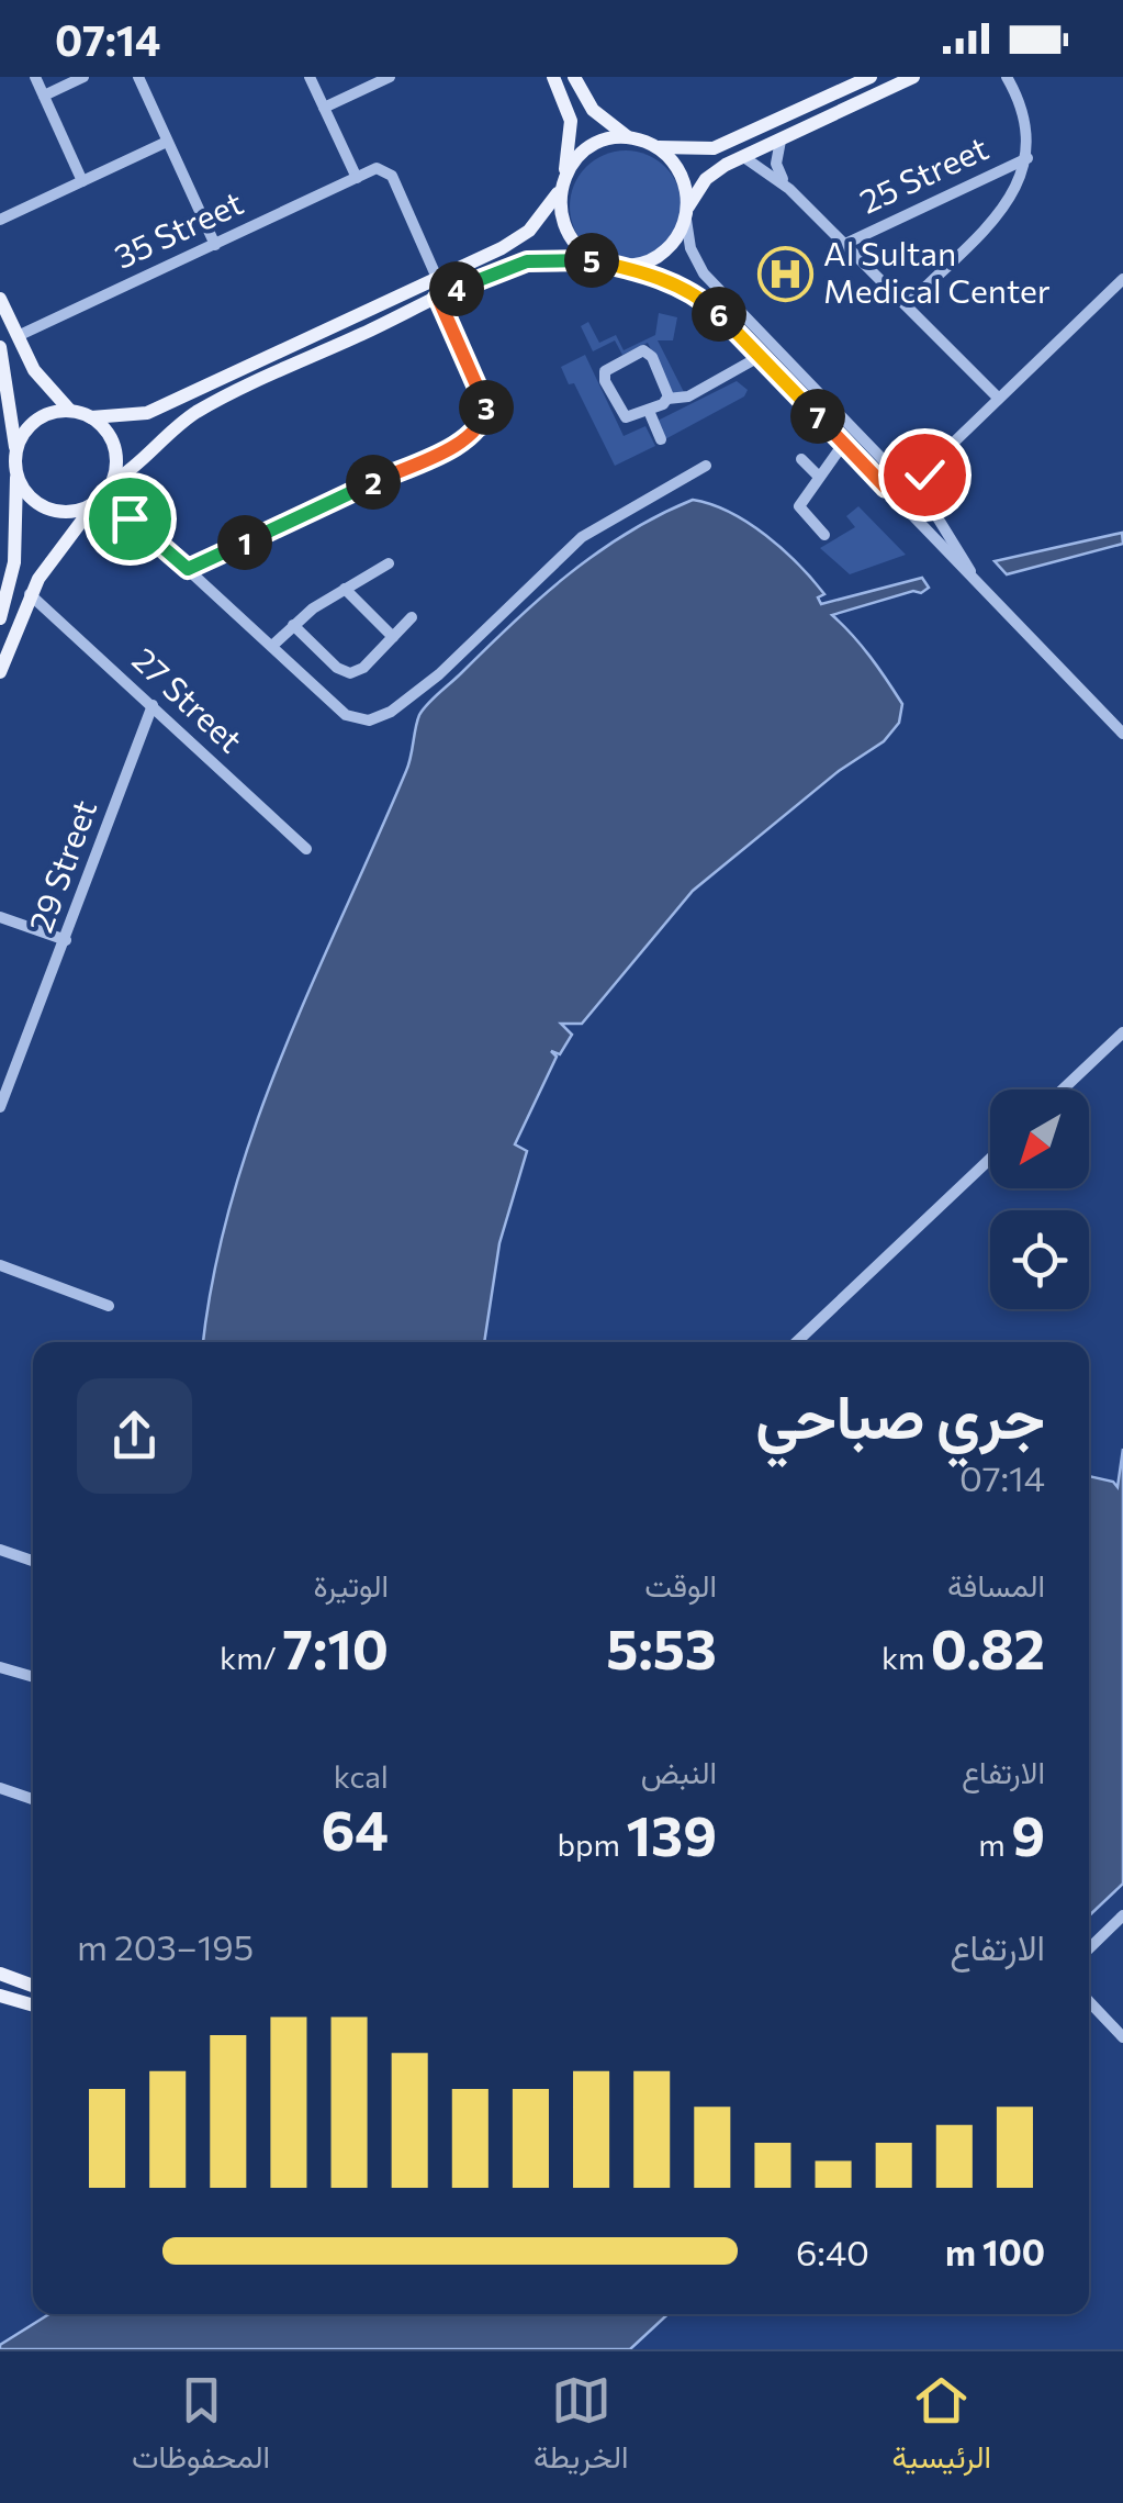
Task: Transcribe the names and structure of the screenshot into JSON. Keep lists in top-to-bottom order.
{
  "streets": {
    "street": [
      "25 Street",
      "35 Street",
      "27 Street",
      "29 Street"
    ]
  },
  "crossings": [
    ["27 Street", "29 Street"]
  ],
  "places": {
    "hospital": ["Al Sultan Medical Center"]
  },
  "north": "bottom left",
  "page": {
    "status": "07:14",
    "pins": [
      "5",
      "4",
      "6",
      "3",
      "7",
      "2",
      "1"
    ],
    "heading": ["جري صباحي", "07:14"],
    "stats": [
      ["المسافة", "0.82 km"],
      ["الوقت", "5:53"],
      ["الوتيرة", "7:10 /km"],
      ["الارتفاع", "9 m"],
      ["النبض", "139 bpm"],
      ["kcal", "64"]
    ],
    "chart": ["الارتفاع", "195–203 m"],
    "list": [
      {
        "name": "100 m",
        "note": "6:40"
      }
    ],
    "tabs": ["الرئيسية", "الخريطة", "المحفوظات"]
  }
}
